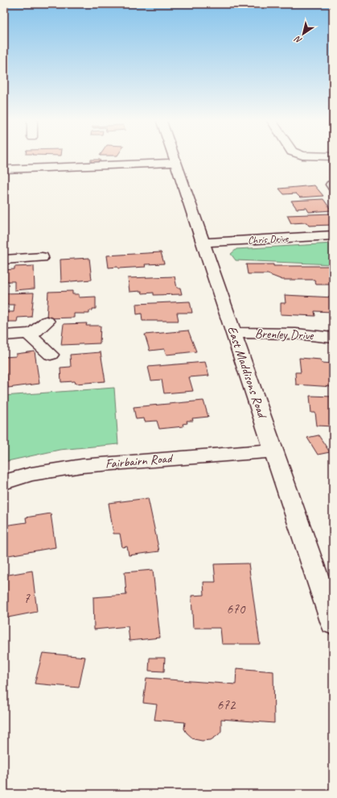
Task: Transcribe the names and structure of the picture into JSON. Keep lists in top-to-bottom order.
{
  "streets": {
    "street": [
      "Chris Drive",
      "Brenley Drive",
      "East Maddisons Road",
      "Fairbairn Road"
    ]
  },
  "crossings": [
    ["Chris Drive", "East Maddisons Road"],
    ["Brenley Drive", "East Maddisons Road"],
    ["East Maddisons Road", "Fairbairn Road"]
  ],
  "house_numbers": ["7", "670", "672"],
  "north": "bottom left"
}
